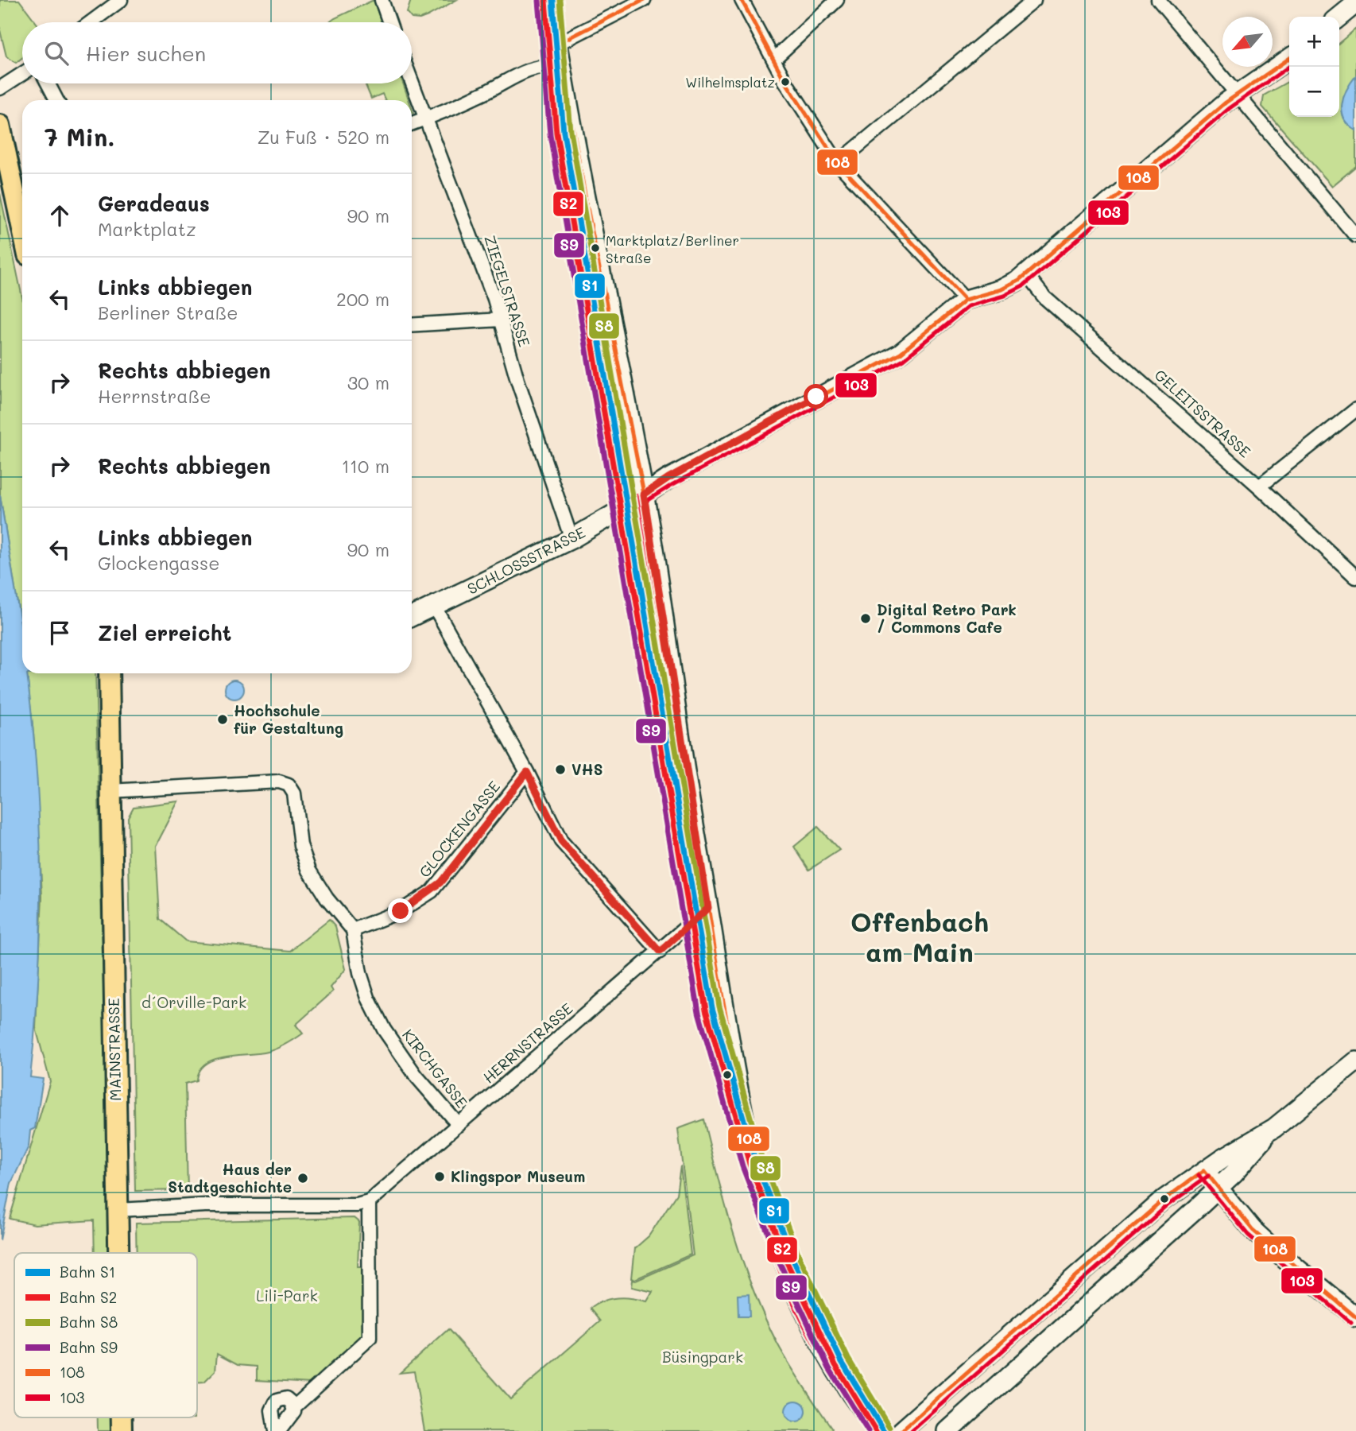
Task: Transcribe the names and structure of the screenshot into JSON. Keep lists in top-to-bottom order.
{
  "streets": {
    "main road": ["SCHLOSSSTRASSE", "MAINSTRASSE"],
    "street": [
      "ZIEGELSTRASSE",
      "GELEITSSTRASSE",
      "GLOCKENGASSE",
      "HERRNSTRASSE",
      "KIRCHGASSE"
    ]
  },
  "crossings": [
    ["ZIEGELSTRASSE", "SCHLOSSSTRASSE"],
    ["GLOCKENGASSE", "KIRCHGASSE"],
    ["HERRNSTRASSE", "KIRCHGASSE"],
    ["MAINSTRASSE", "KIRCHGASSE"]
  ],
  "districts": ["Offenbach am Main"],
  "parks": ["d´Orville-Park", "Lili-Park", "Büsingpark"],
  "places": [
    "Wilhelmsplatz",
    "Marktplatz/Berliner Straße",
    "Digital Retro Park / Commons Cafe",
    "Hochschule für Gestaltung",
    "VHS",
    "Klingspor Museum",
    "Haus der Stadtgeschichte"
  ],
  "lines": [
    "rail line S1",
    "rail line S8",
    "transit line 108",
    "rail line S2",
    "rail line S9",
    "transit line 103"
  ],
  "legend": [
    "Bahn S1",
    "Bahn S2",
    "Bahn S8",
    "Bahn S9",
    "108",
    "103"
  ],
  "north": "bottom left",
  "page": {
    "map_buttons": ["+", "−"],
    "search": "Hier suchen",
    "heading": ["7 Min.", "Zu Fuß · 520 m"],
    "list": [
      ["Geradeaus", "Marktplatz", "90 m"],
      ["Links abbiegen", "Berliner Straße", "200 m"],
      ["Rechts abbiegen", "Herrnstraße", "30 m"],
      ["Rechts abbiegen", "110 m"],
      ["Links abbiegen", "Glockengasse", "90 m"],
      "Ziel erreicht"
    ]
  }
}
